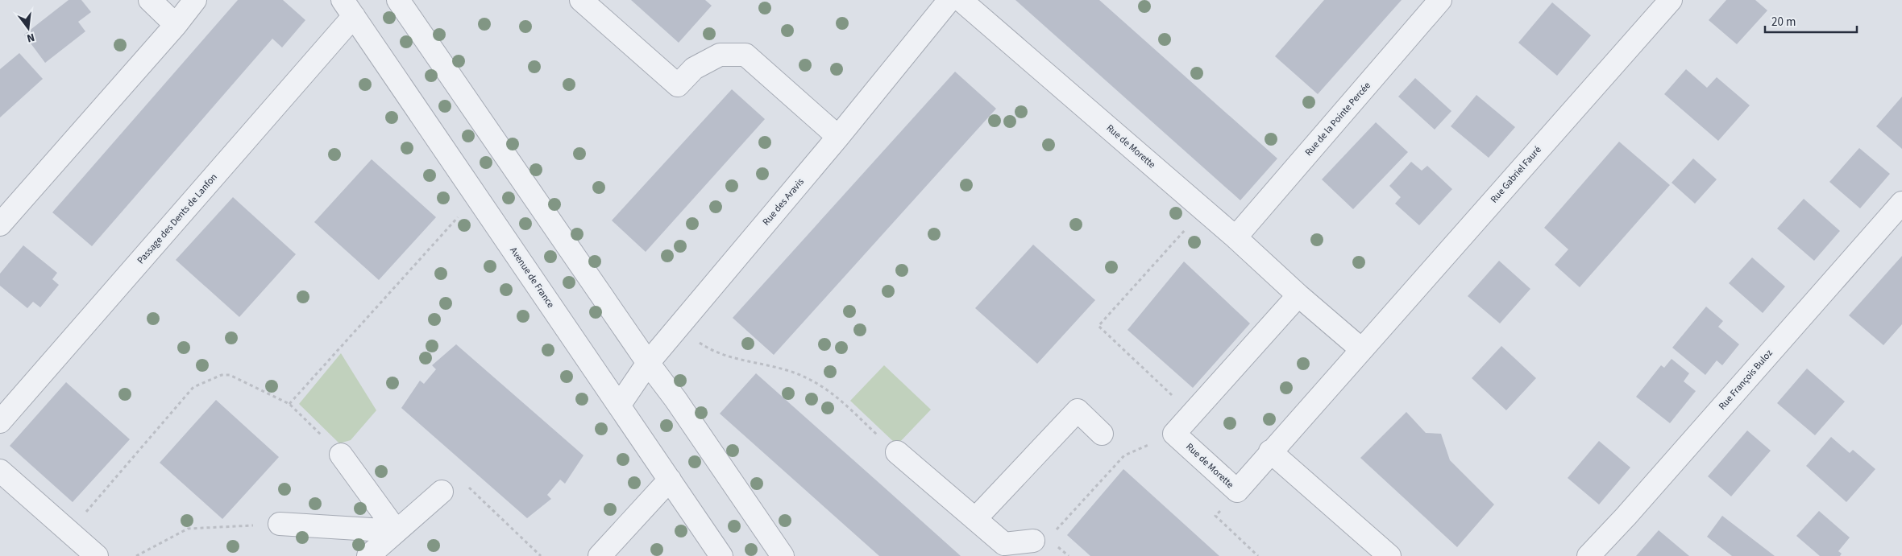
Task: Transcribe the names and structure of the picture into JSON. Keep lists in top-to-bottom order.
{
  "streets": {
    "street": [
      "Rue de la Pointe Percée",
      "Rue de Morette",
      "Rue Gabriel Fauré",
      "Rue des Aravis",
      "Passage des Dents de Lanfon",
      "Avenue de France",
      "Rue François Buloz"
    ]
  },
  "crossings": [
    ["Rue de la Pointe Percée", "Rue de Morette"],
    ["Rue de Morette", "Rue Gabriel Fauré"],
    ["Rue des Aravis", "Avenue de France"],
    ["Passage des Dents de Lanfon", "Avenue de France"]
  ],
  "scale_bar": "20 m",
  "north": "bottom"
}
